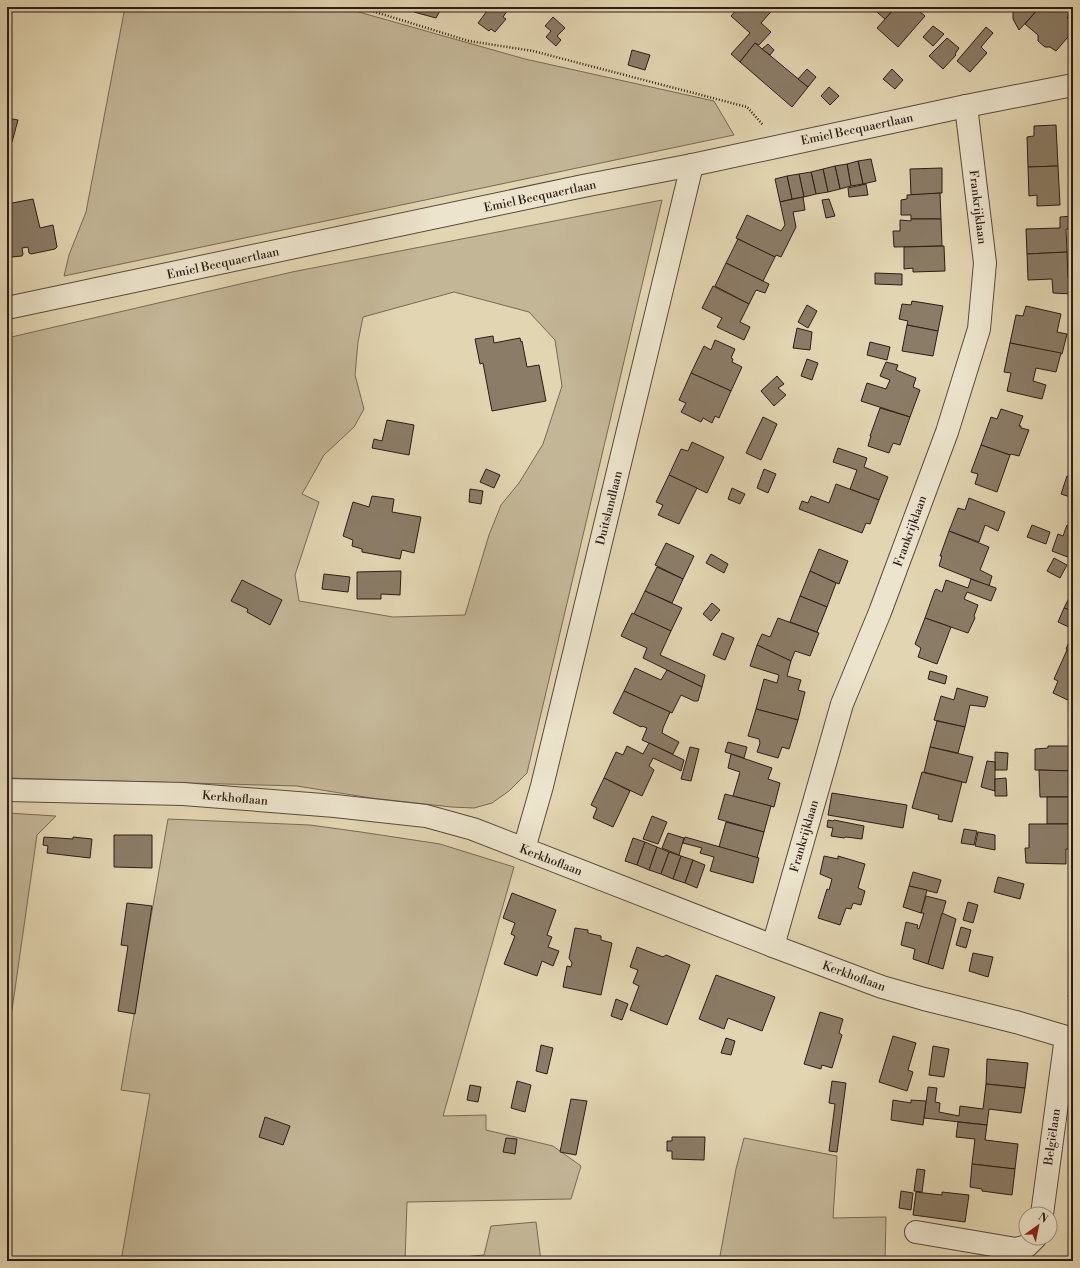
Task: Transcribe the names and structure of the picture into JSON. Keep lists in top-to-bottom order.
{
  "streets": {
    "street": [
      "Emiel Becquaertlaan",
      "Frankrijklaan",
      "Duitslandlaan",
      "Kerkhoflaan",
      "Belgiëlaan"
    ]
  },
  "crossings": [
    ["Emiel Becquaertlaan", "Frankrijklaan"],
    ["Emiel Becquaertlaan", "Duitslandlaan"],
    ["Frankrijklaan", "Kerkhoflaan"],
    ["Duitslandlaan", "Kerkhoflaan"],
    ["Kerkhoflaan", "Belgiëlaan"]
  ],
  "north": "top right"
}
